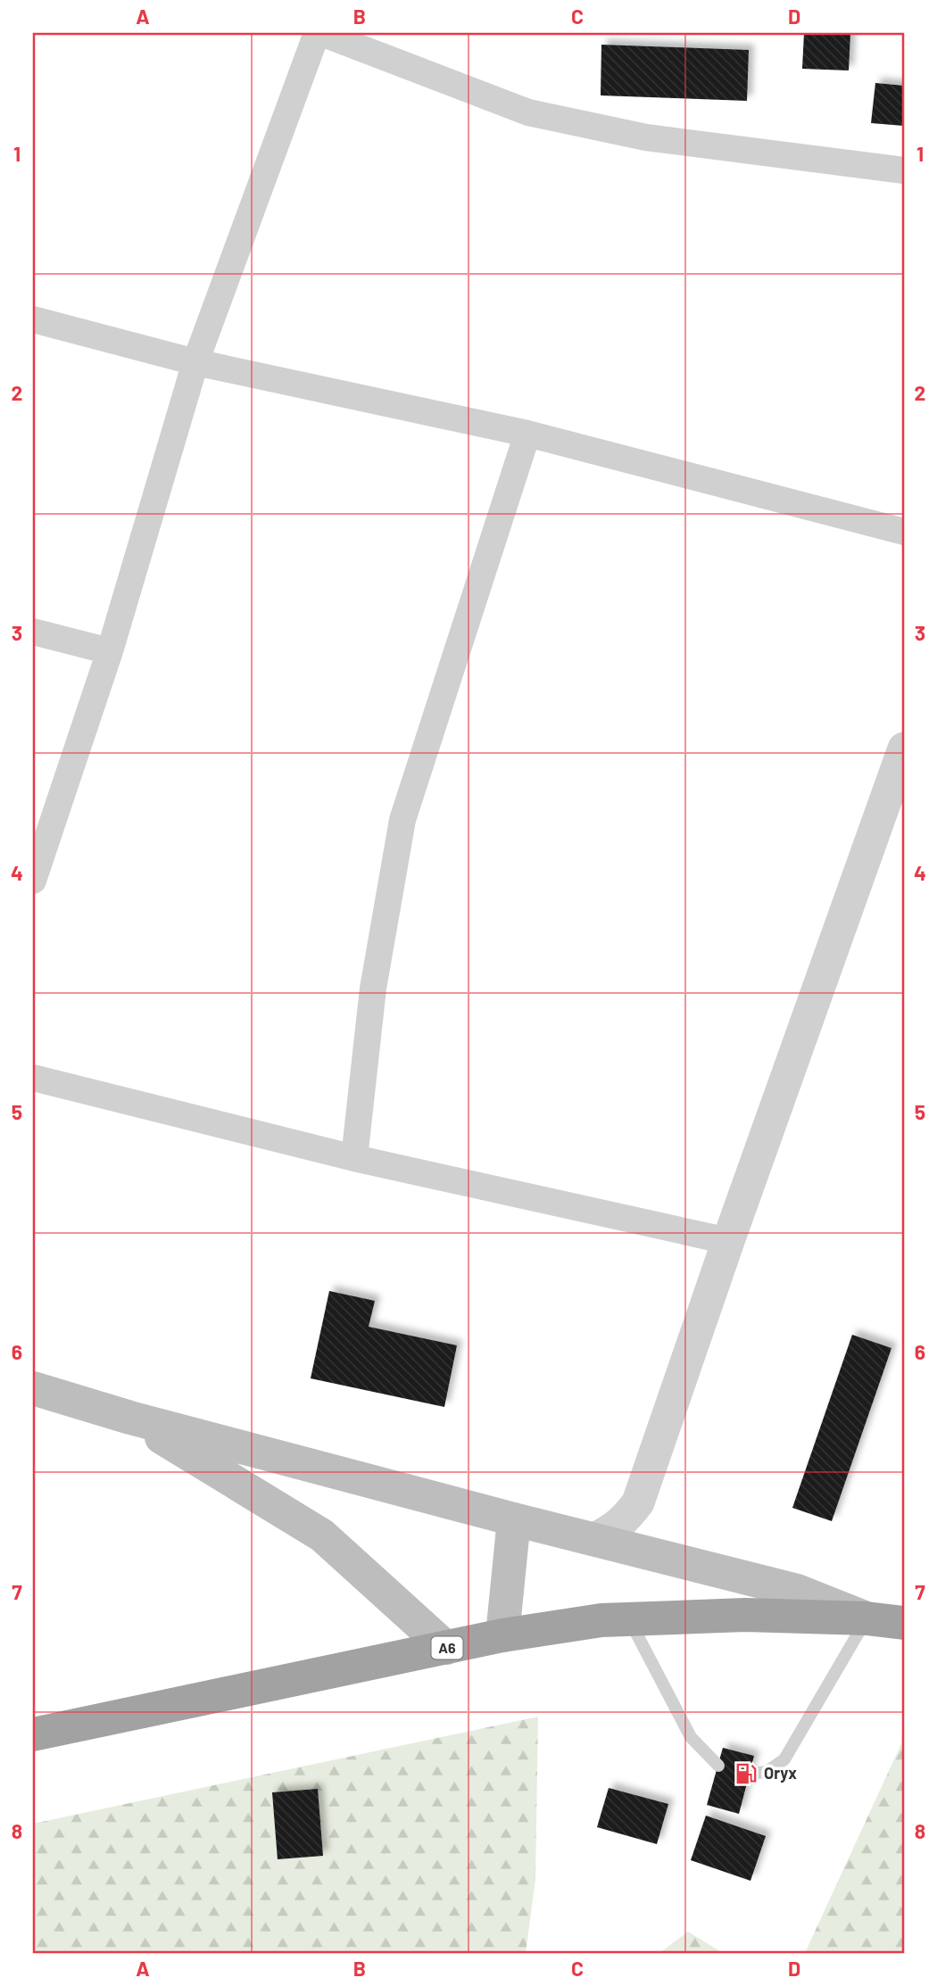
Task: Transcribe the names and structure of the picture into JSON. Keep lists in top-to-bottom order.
{
  "streets": {
    "highway": ["A6"]
  },
  "places": {
    "fuel station": ["Oryx"]
  },
  "grid": {
    "columns": [
      "A",
      "B",
      "C",
      "D"
    ],
    "rows": [
      "1",
      "2",
      "3",
      "4",
      "5",
      "6",
      "7",
      "8"
    ]
  }
}
